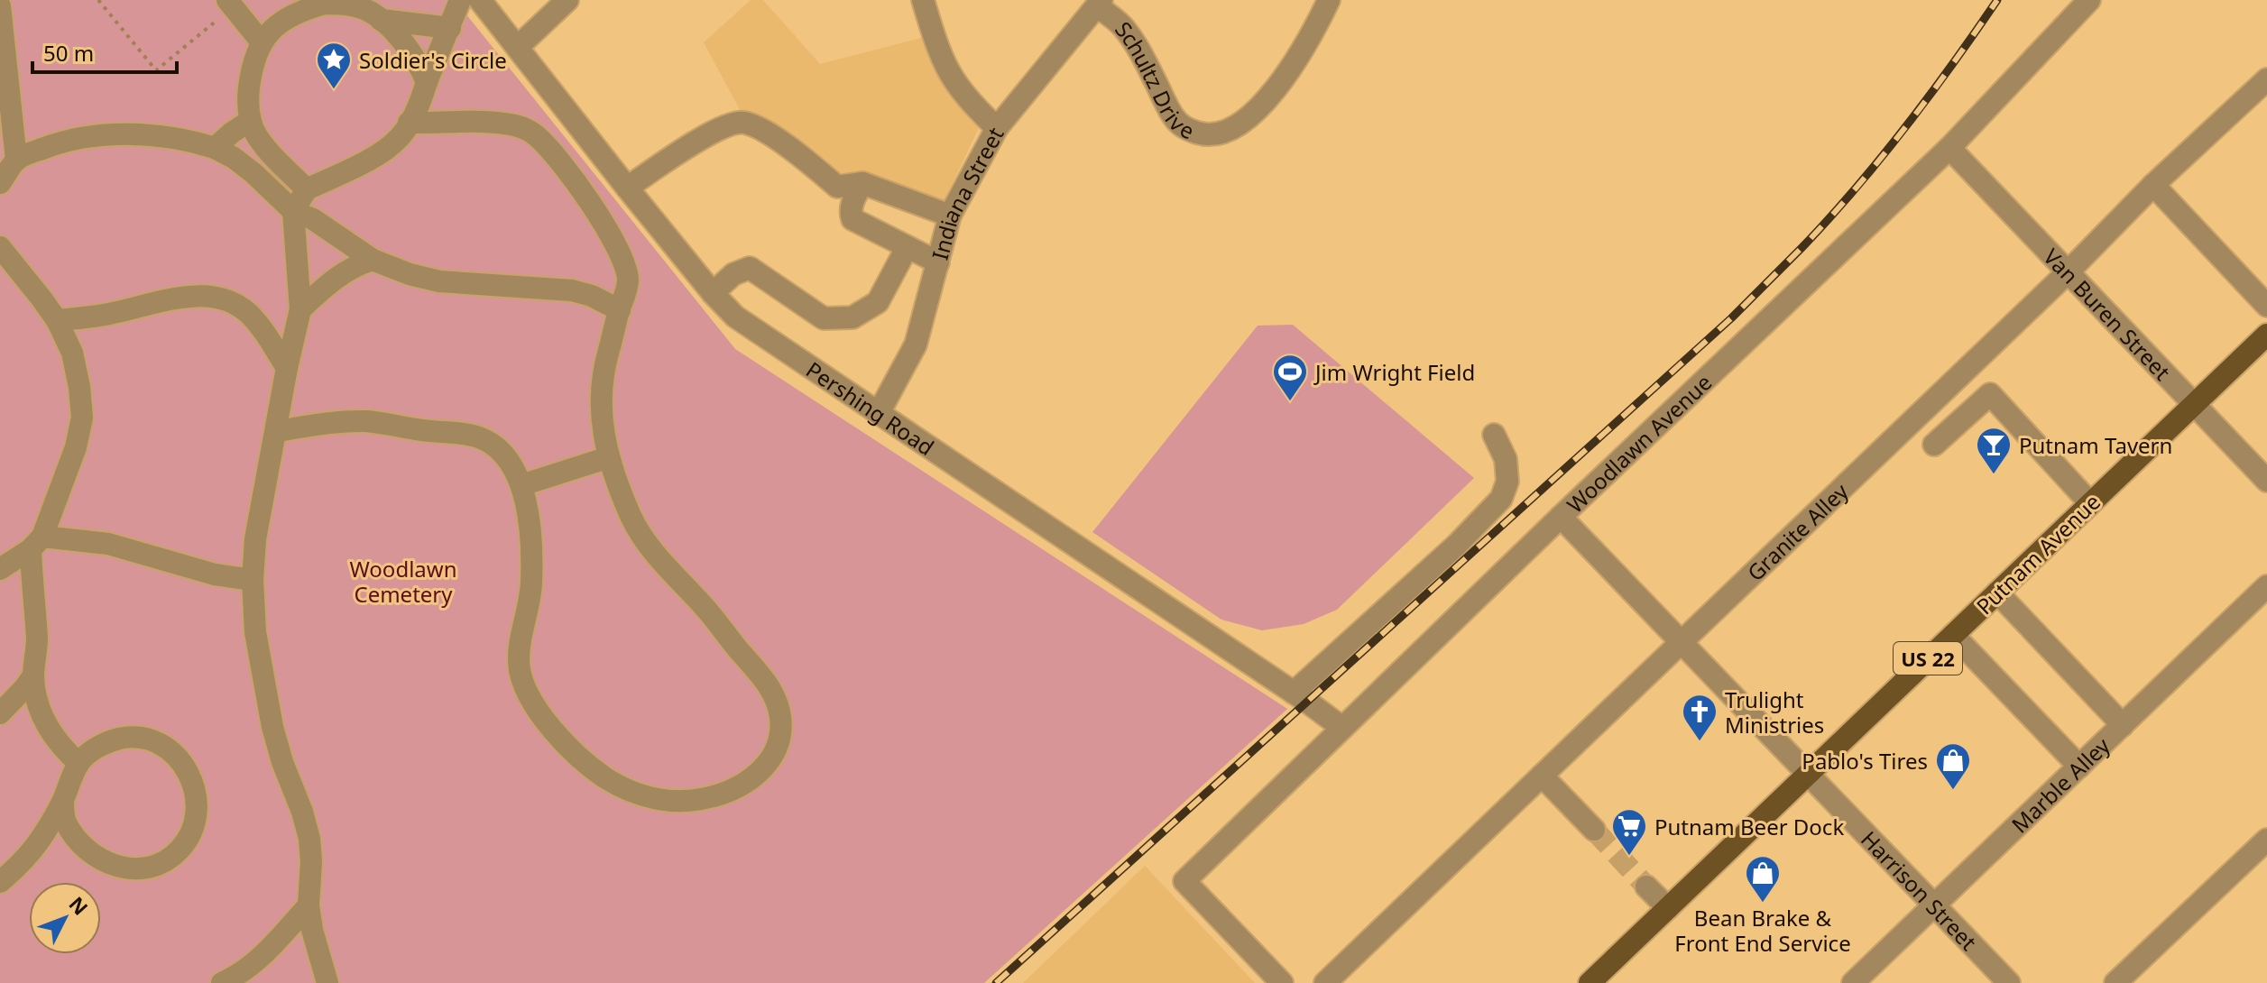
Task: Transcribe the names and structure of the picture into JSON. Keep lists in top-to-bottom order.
{
  "streets": {
    "main road": ["Putnam Avenue", "US 22"],
    "street": [
      "Schultz Drive",
      "Indiana Street",
      "Van Buren Street",
      "Pershing Road",
      "Woodlawn Avenue",
      "Granite Alley",
      "Marble Alley",
      "Harrison Street"
    ]
  },
  "crossings": [
    ["Schultz Drive", "Indiana Street"],
    ["Indiana Street", "Pershing Road"],
    ["Van Buren Street", "Woodlawn Avenue"],
    ["Van Buren Street", "Granite Alley"],
    ["Van Buren Street", "Putnam Avenue"],
    ["Pershing Road", "Woodlawn Avenue"],
    ["Woodlawn Avenue", "Harrison Street"],
    ["Granite Alley", "Harrison Street"],
    ["Putnam Avenue", "Harrison Street"],
    ["Marble Alley", "Harrison Street"]
  ],
  "parks": ["Woodlawn Cemetery"],
  "places": {
    "place": ["Soldier's Circle"],
    "sports": ["Jim Wright Field"],
    "bar": ["Putnam Tavern"],
    "church": ["Trulight Ministries"],
    "shop": ["Pablo's Tires", "Bean Brake & Front End Service"],
    "supermarket": ["Putnam Beer Dock"]
  },
  "scale_bar": "50 m",
  "north": "top right"
}
